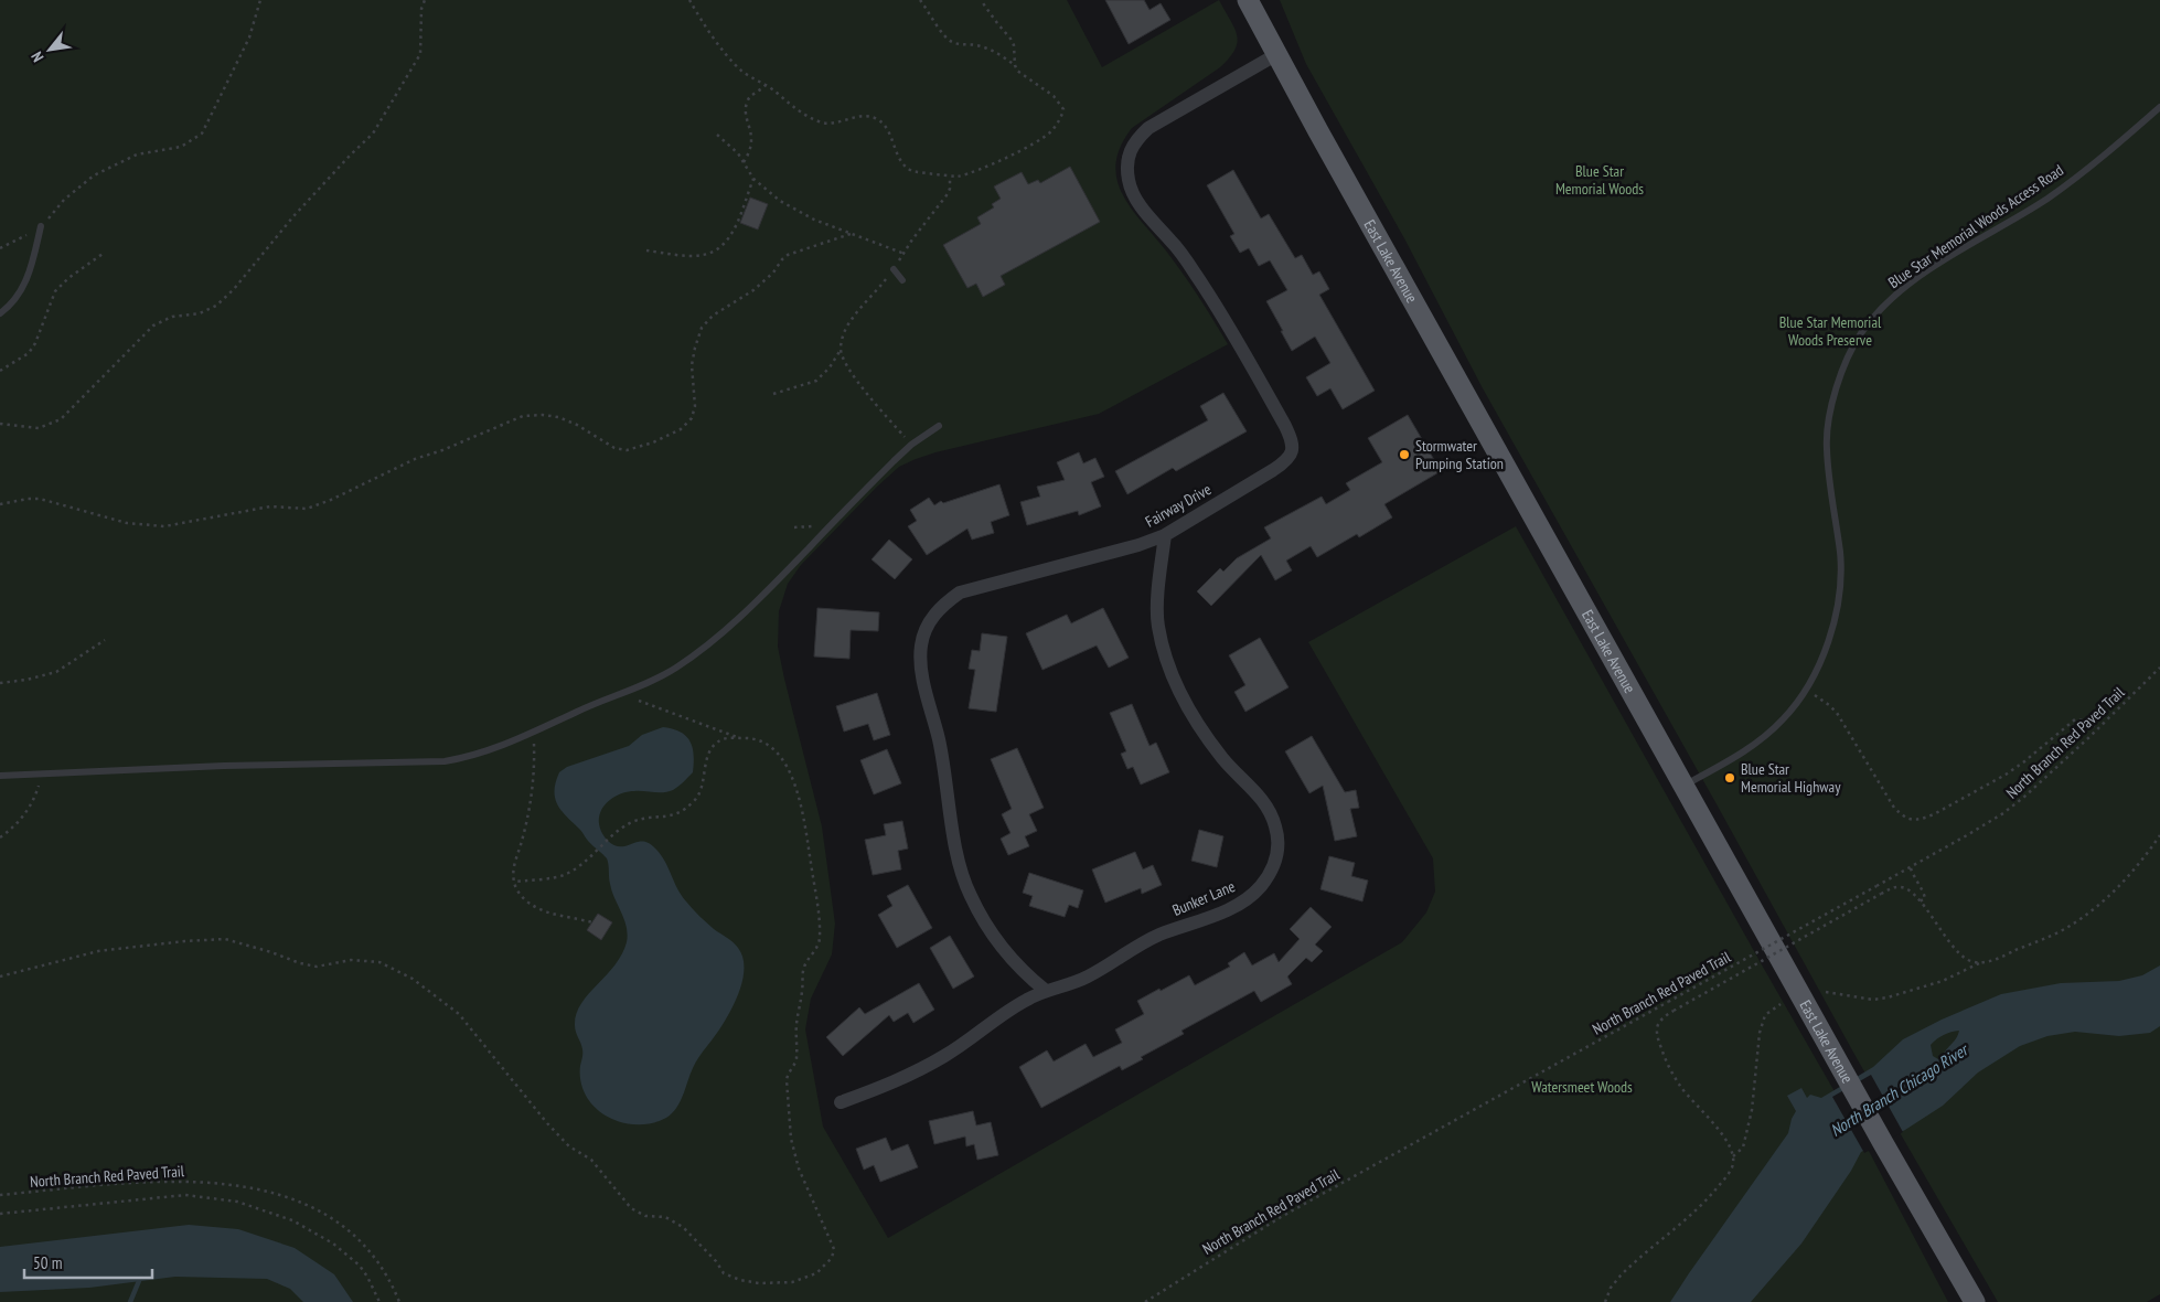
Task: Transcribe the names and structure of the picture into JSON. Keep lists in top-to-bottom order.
{
  "streets": {
    "main road": ["East Lake Avenue"],
    "street": ["Fairway Drive", "Bunker Lane"],
    "lane": ["Blue Star Memorial Woods Access Road"],
    "path": ["North Branch Red Paved Trail"]
  },
  "crossings": [
    ["Blue Star Memorial Woods Access Road", "East Lake Avenue"],
    ["East Lake Avenue", "Fairway Drive"],
    ["Fairway Drive", "Bunker Lane"]
  ],
  "water": ["North Branch Chicago River"],
  "parks": ["Blue Star Memorial Woods", "Blue Star Memorial Woods Preserve", "Watersmeet Woods"],
  "places": ["Stormwater Pumping Station", "Blue Star Memorial Highway"],
  "scale_bar": "50 m",
  "north": "bottom left"
}
